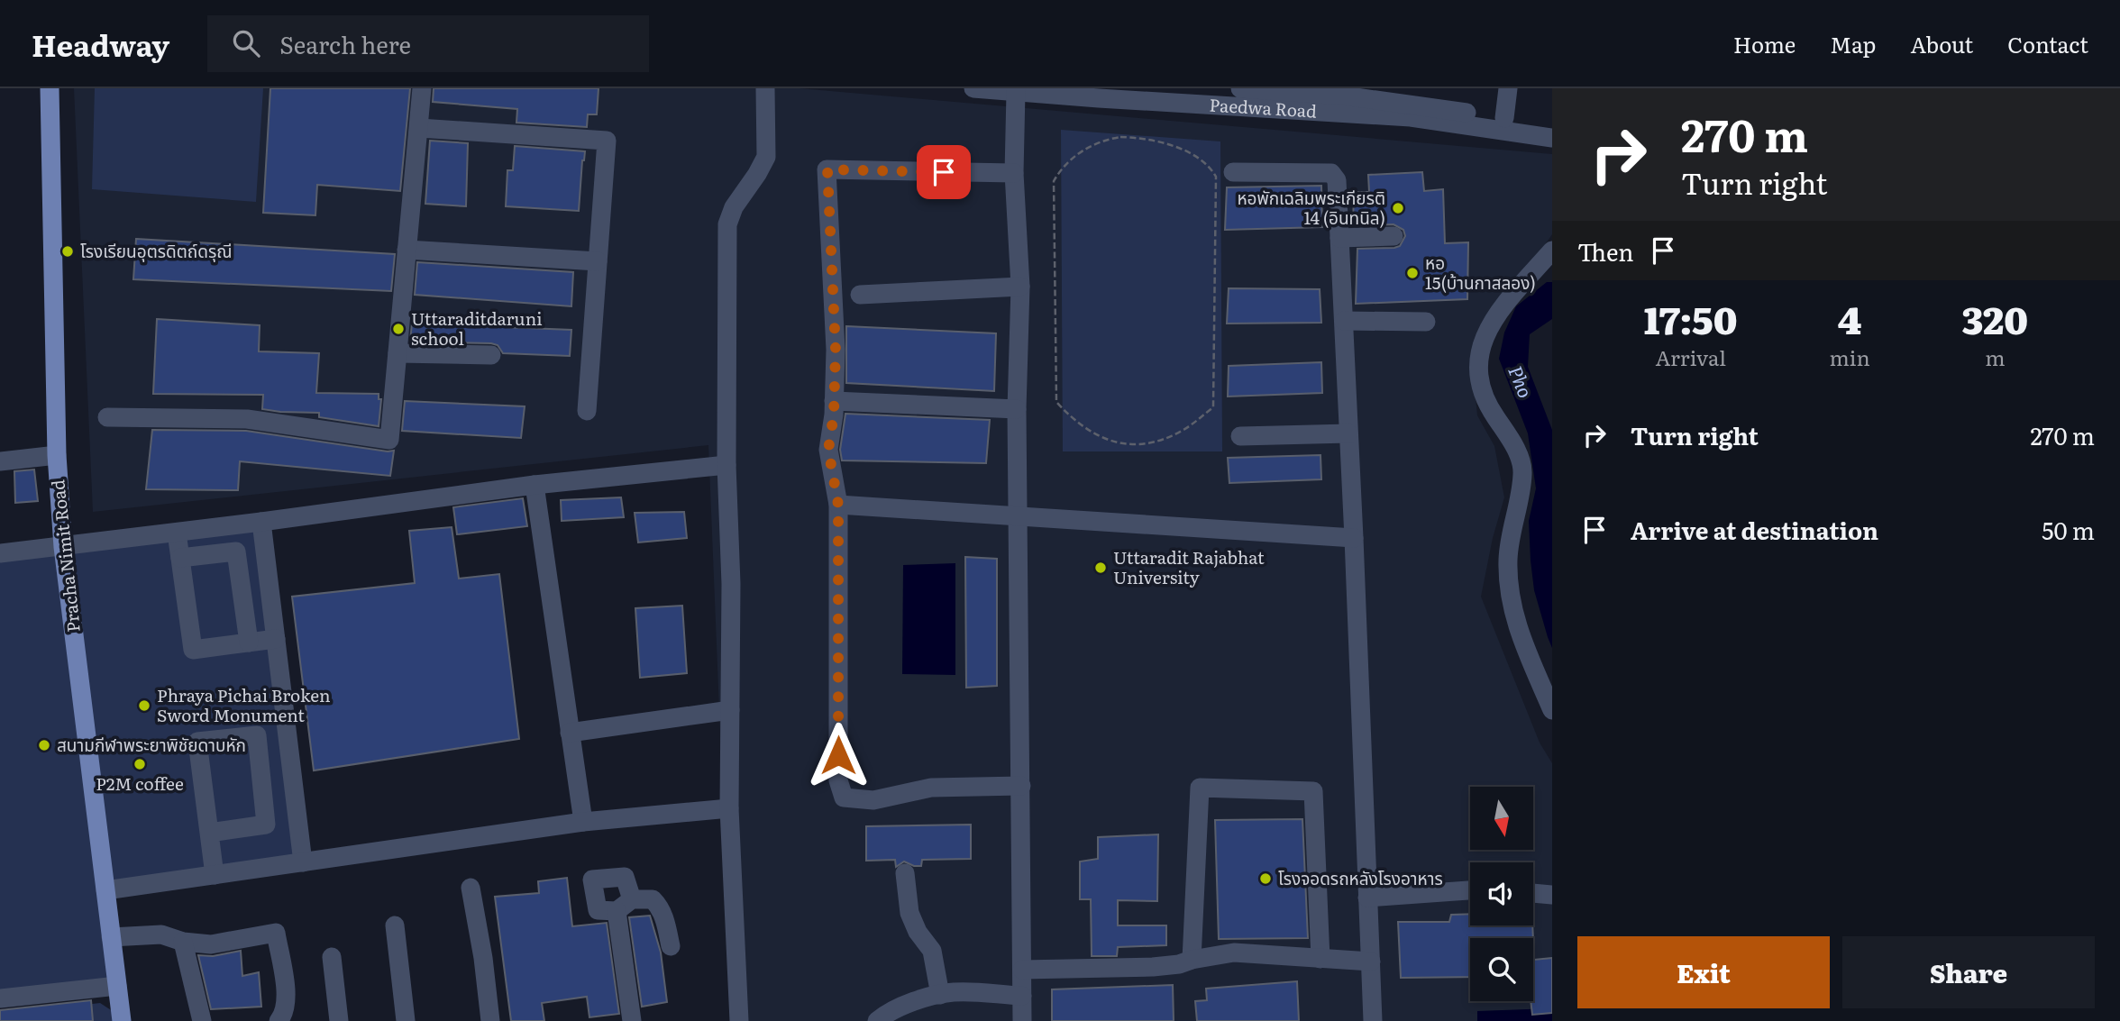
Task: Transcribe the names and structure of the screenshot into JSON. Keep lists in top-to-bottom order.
{
  "streets": {
    "main road": ["Pracha Nimit Road"],
    "street": ["Paedwa Road"]
  },
  "water": ["Pho"],
  "places": [
    "หอพักเฉลิมพระเกียรติ 14 (อินทนิล)",
    "โรงเรียนอุตรดิตถ์ดรุณี",
    "หอ 15(บ้านกาสลอง)",
    "Uttaraditdaruni school",
    "Uttaradit Rajabhat University",
    "Phraya Pichai Broken Sword Monument",
    "สนามกีฬาพระยาพิชัยดาบหัก",
    "P2M coffee",
    "โรงจอดรถหลังโรงอาหาร"
  ],
  "north": "bottom",
  "page": {
    "header": "Headway",
    "search": "Search here",
    "nav": [
      "Home",
      "Map",
      "About",
      "Contact"
    ],
    "turn": ["270 m", "Turn right"],
    "then": "Then",
    "eta": [
      "17:50",
      "Arrival",
      "4",
      "min",
      "320",
      "m"
    ],
    "list": [
      {
        "name": "Turn right",
        "value": "270 m"
      },
      {
        "name": "Arrive at destination",
        "value": "50 m"
      }
    ],
    "buttons": ["Exit", "Share"]
  }
}
